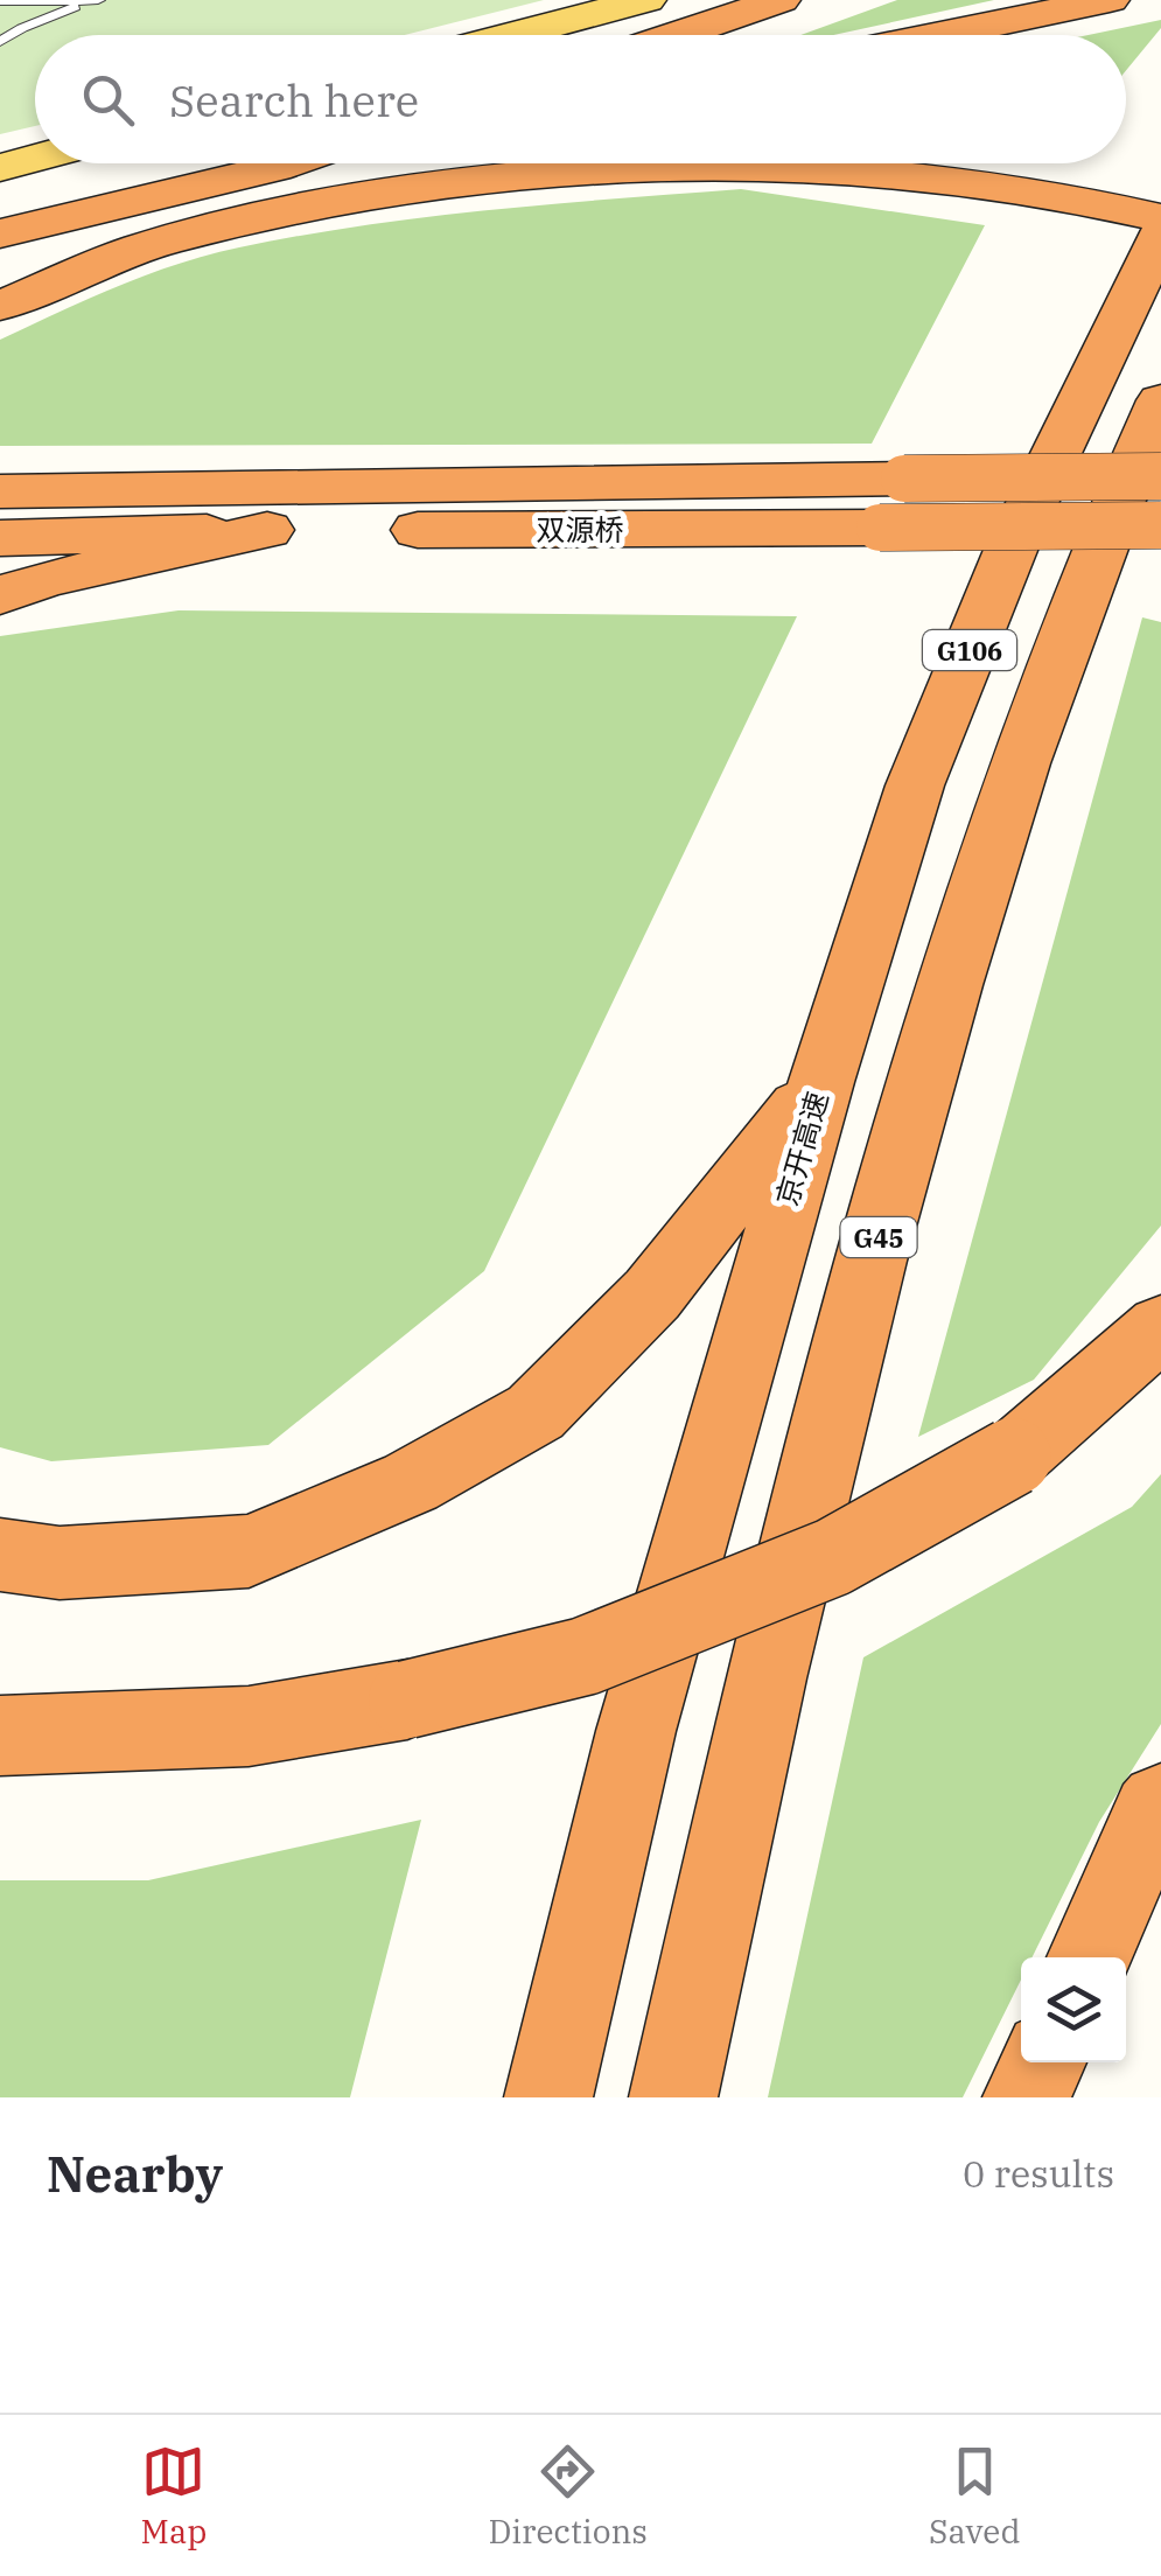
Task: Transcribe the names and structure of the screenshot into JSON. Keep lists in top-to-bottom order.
{
  "streets": {
    "highway": [
      "双源桥",
      "G106",
      "京开高速",
      "G45"
    ]
  },
  "page": {
    "search": "Search here",
    "heading": ["Nearby", "0 results"],
    "nav": ["Map", "Directions", "Saved"]
  }
}
